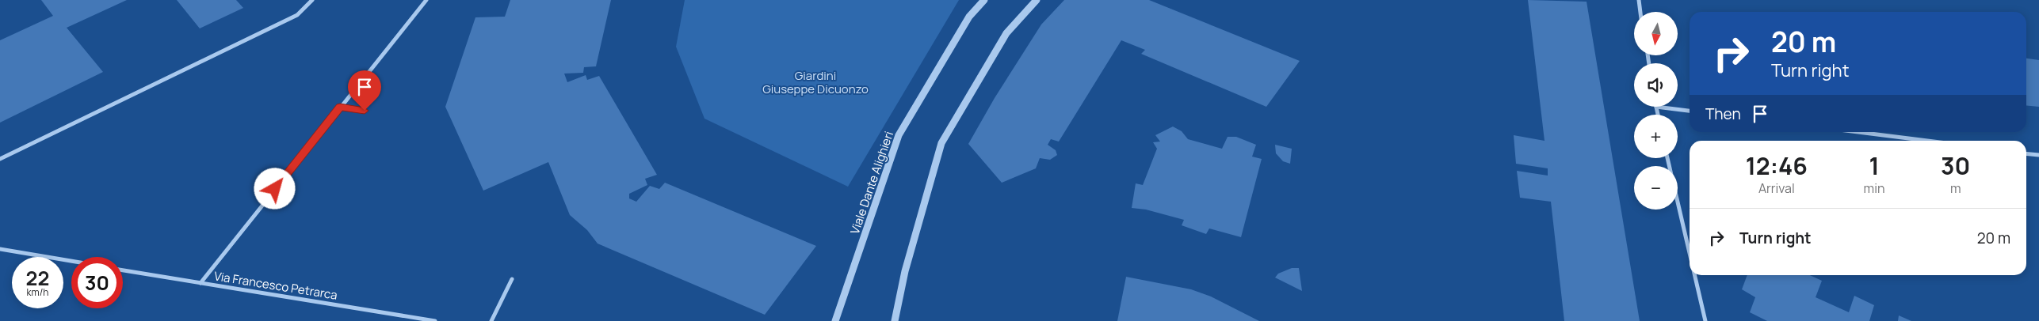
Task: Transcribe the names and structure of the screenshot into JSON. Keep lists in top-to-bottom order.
{
  "streets": {
    "street": ["Viale Dante Alighieri", "Via Francesco Petrarca"]
  },
  "parks": ["Giardini Giuseppe Dicuonzo"],
  "north": "bottom",
  "page": {
    "map_buttons": ["+", "−"],
    "turn": ["20 m", "Turn right"],
    "then": "Then",
    "eta": [
      "12:46",
      "Arrival",
      "1",
      "min",
      "30",
      "m"
    ],
    "list": [
      {
        "name": "Turn right",
        "value": "20 m"
      }
    ],
    "speed": "22 km/h",
    "limit": "30"
  }
}
